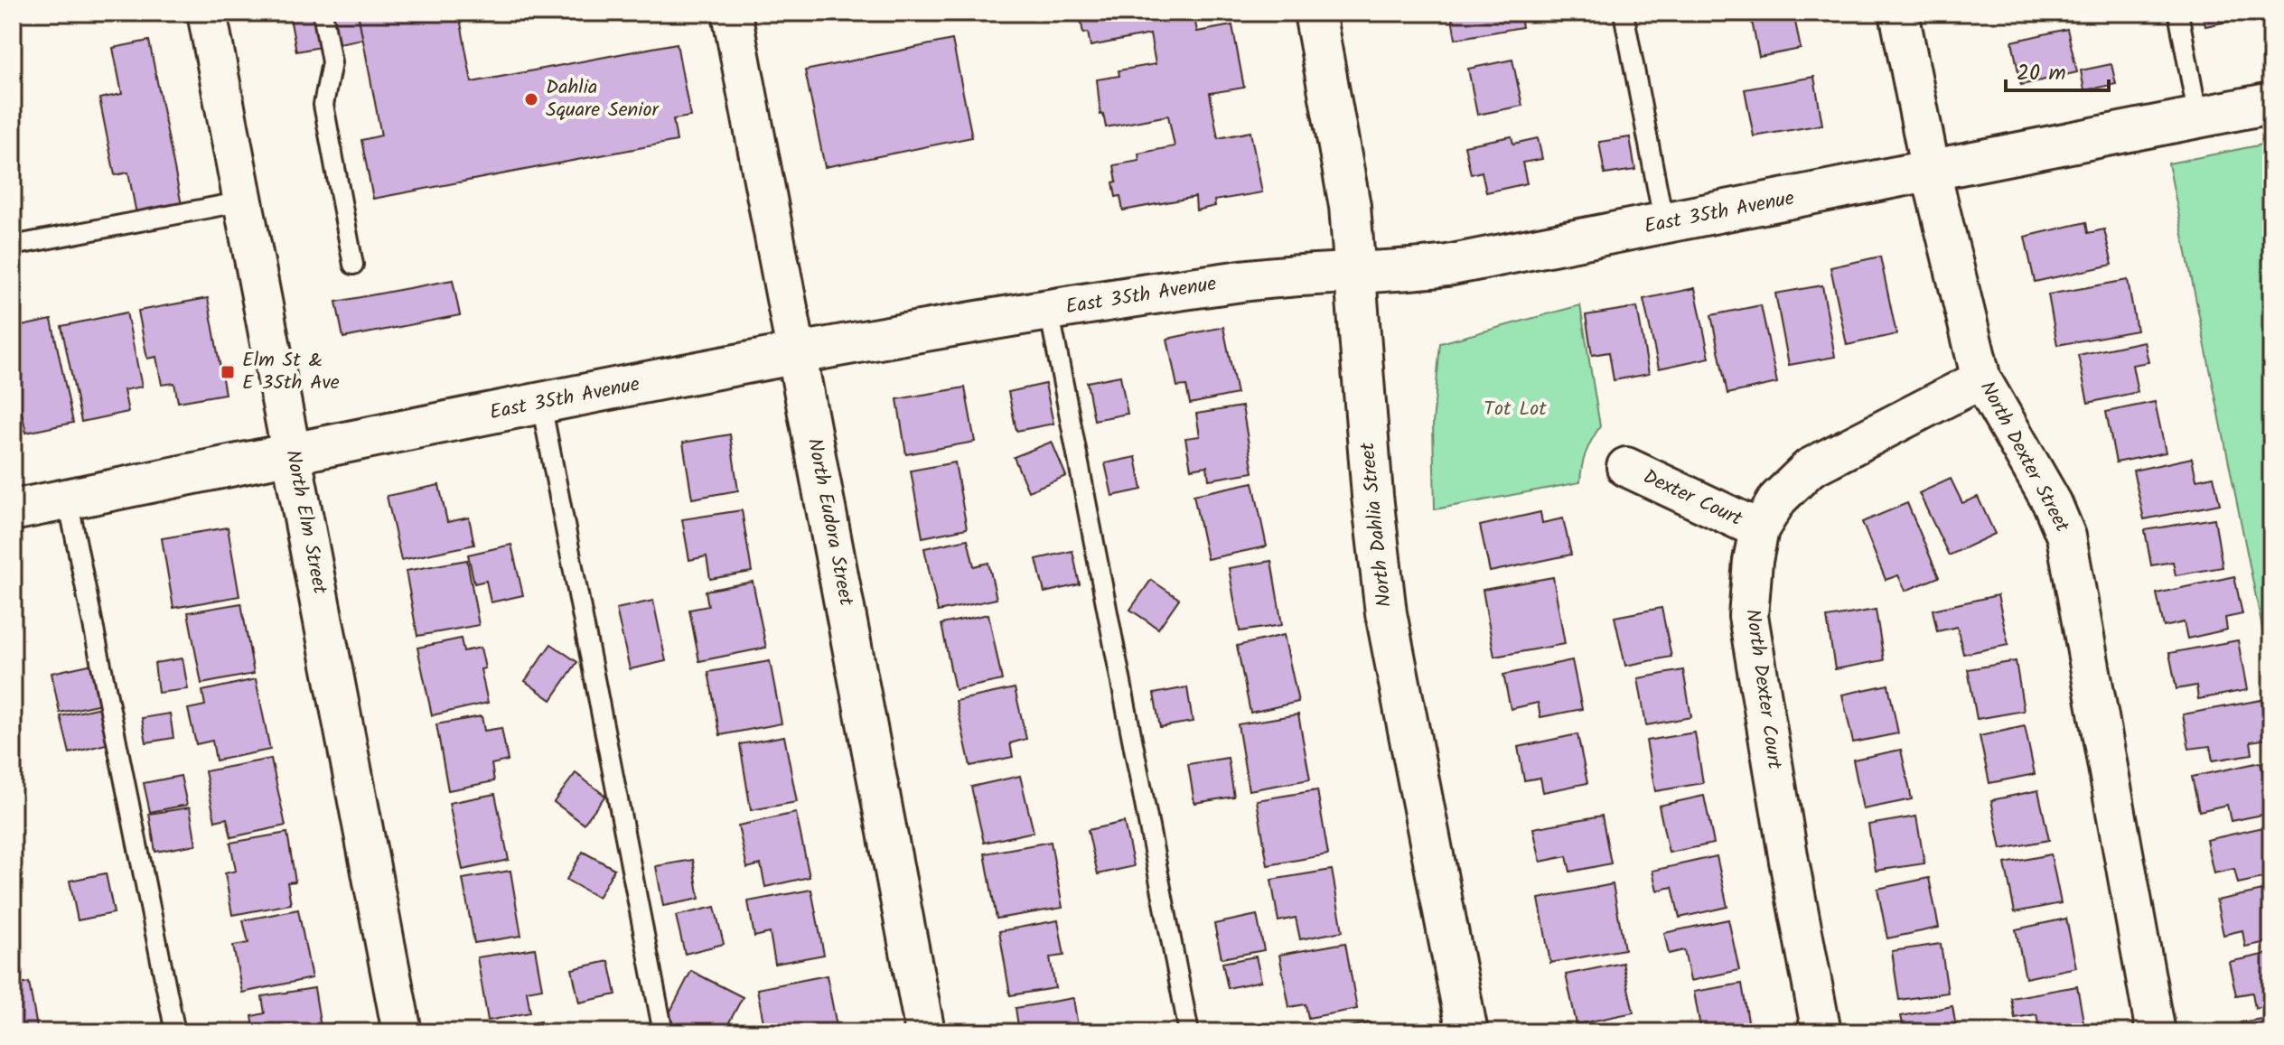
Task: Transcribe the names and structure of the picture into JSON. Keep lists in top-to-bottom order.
{
  "streets": {
    "street": [
      "East 35th Avenue",
      "North Dexter Street",
      "Dexter Court",
      "North Elm Street",
      "North Eudora Street",
      "North Dahlia Street",
      "North Dexter Court"
    ]
  },
  "crossings": [
    ["East 35th Avenue", "North Dexter Street"],
    ["East 35th Avenue", "North Elm Street"],
    ["East 35th Avenue", "North Eudora Street"],
    ["East 35th Avenue", "North Dahlia Street"],
    ["North Dexter Street", "North Dexter Court"],
    ["Dexter Court", "North Dexter Court"]
  ],
  "parks": ["Tot Lot"],
  "places": {
    "other": ["Dahlia Square Senior"],
    "transit": ["Elm St & E 35th Ave"]
  },
  "scale_bar": "20 m"
}
